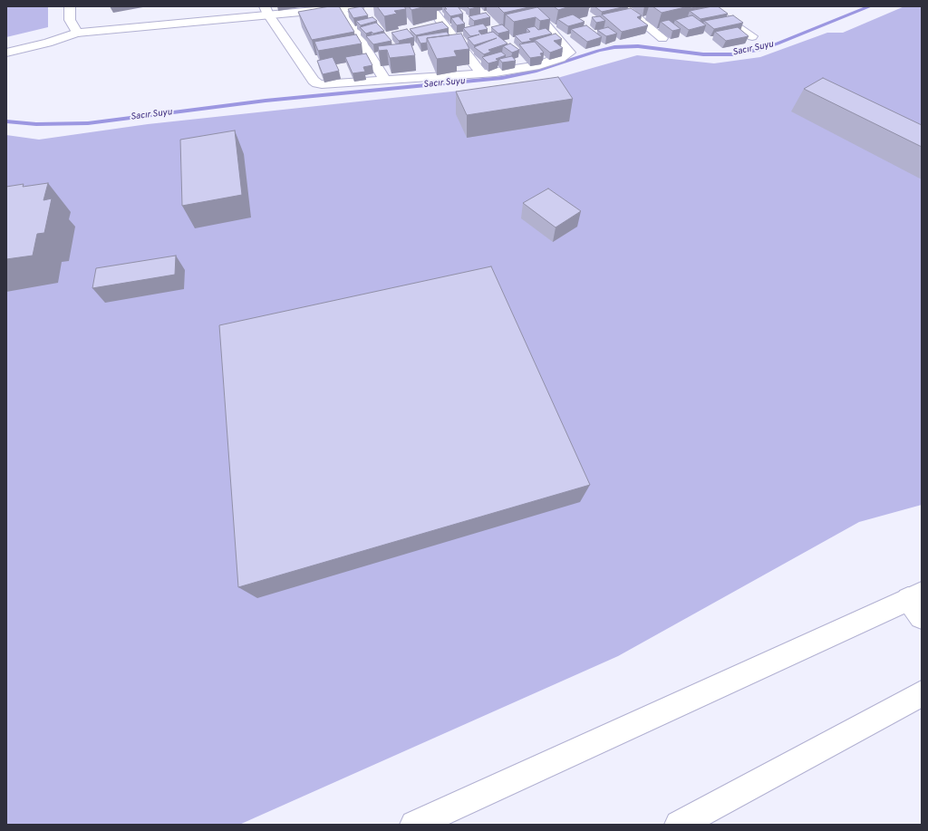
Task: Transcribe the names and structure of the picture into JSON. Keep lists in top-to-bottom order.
{
  "water": ["Sacır Suyu"]
}
